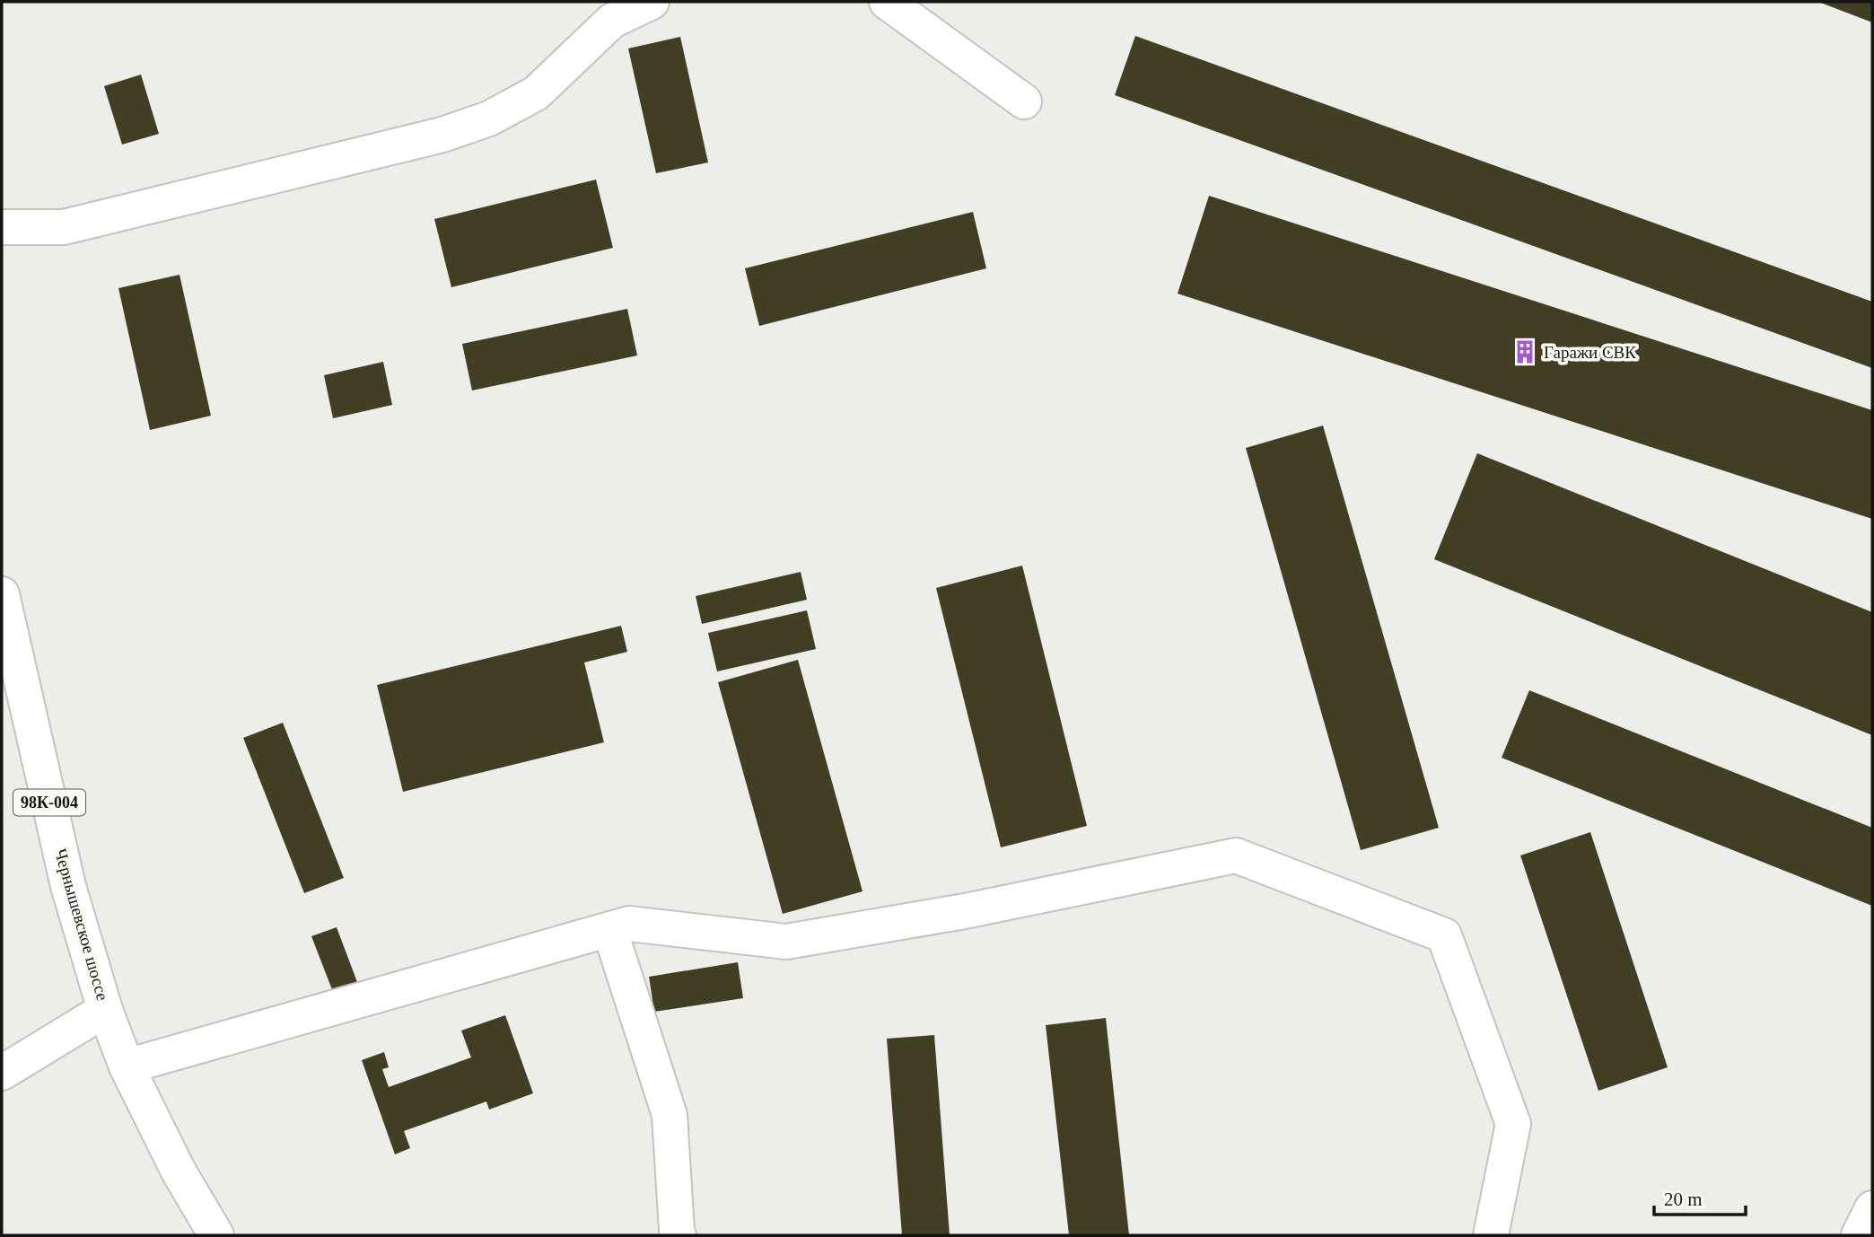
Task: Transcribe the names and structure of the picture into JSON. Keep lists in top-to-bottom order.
{
  "streets": {
    "main road": ["98К-004", "Чернышевское шоссе"]
  },
  "places": {
    "building": ["Гаражи СВК"]
  },
  "scale_bar": "20 m"
}
